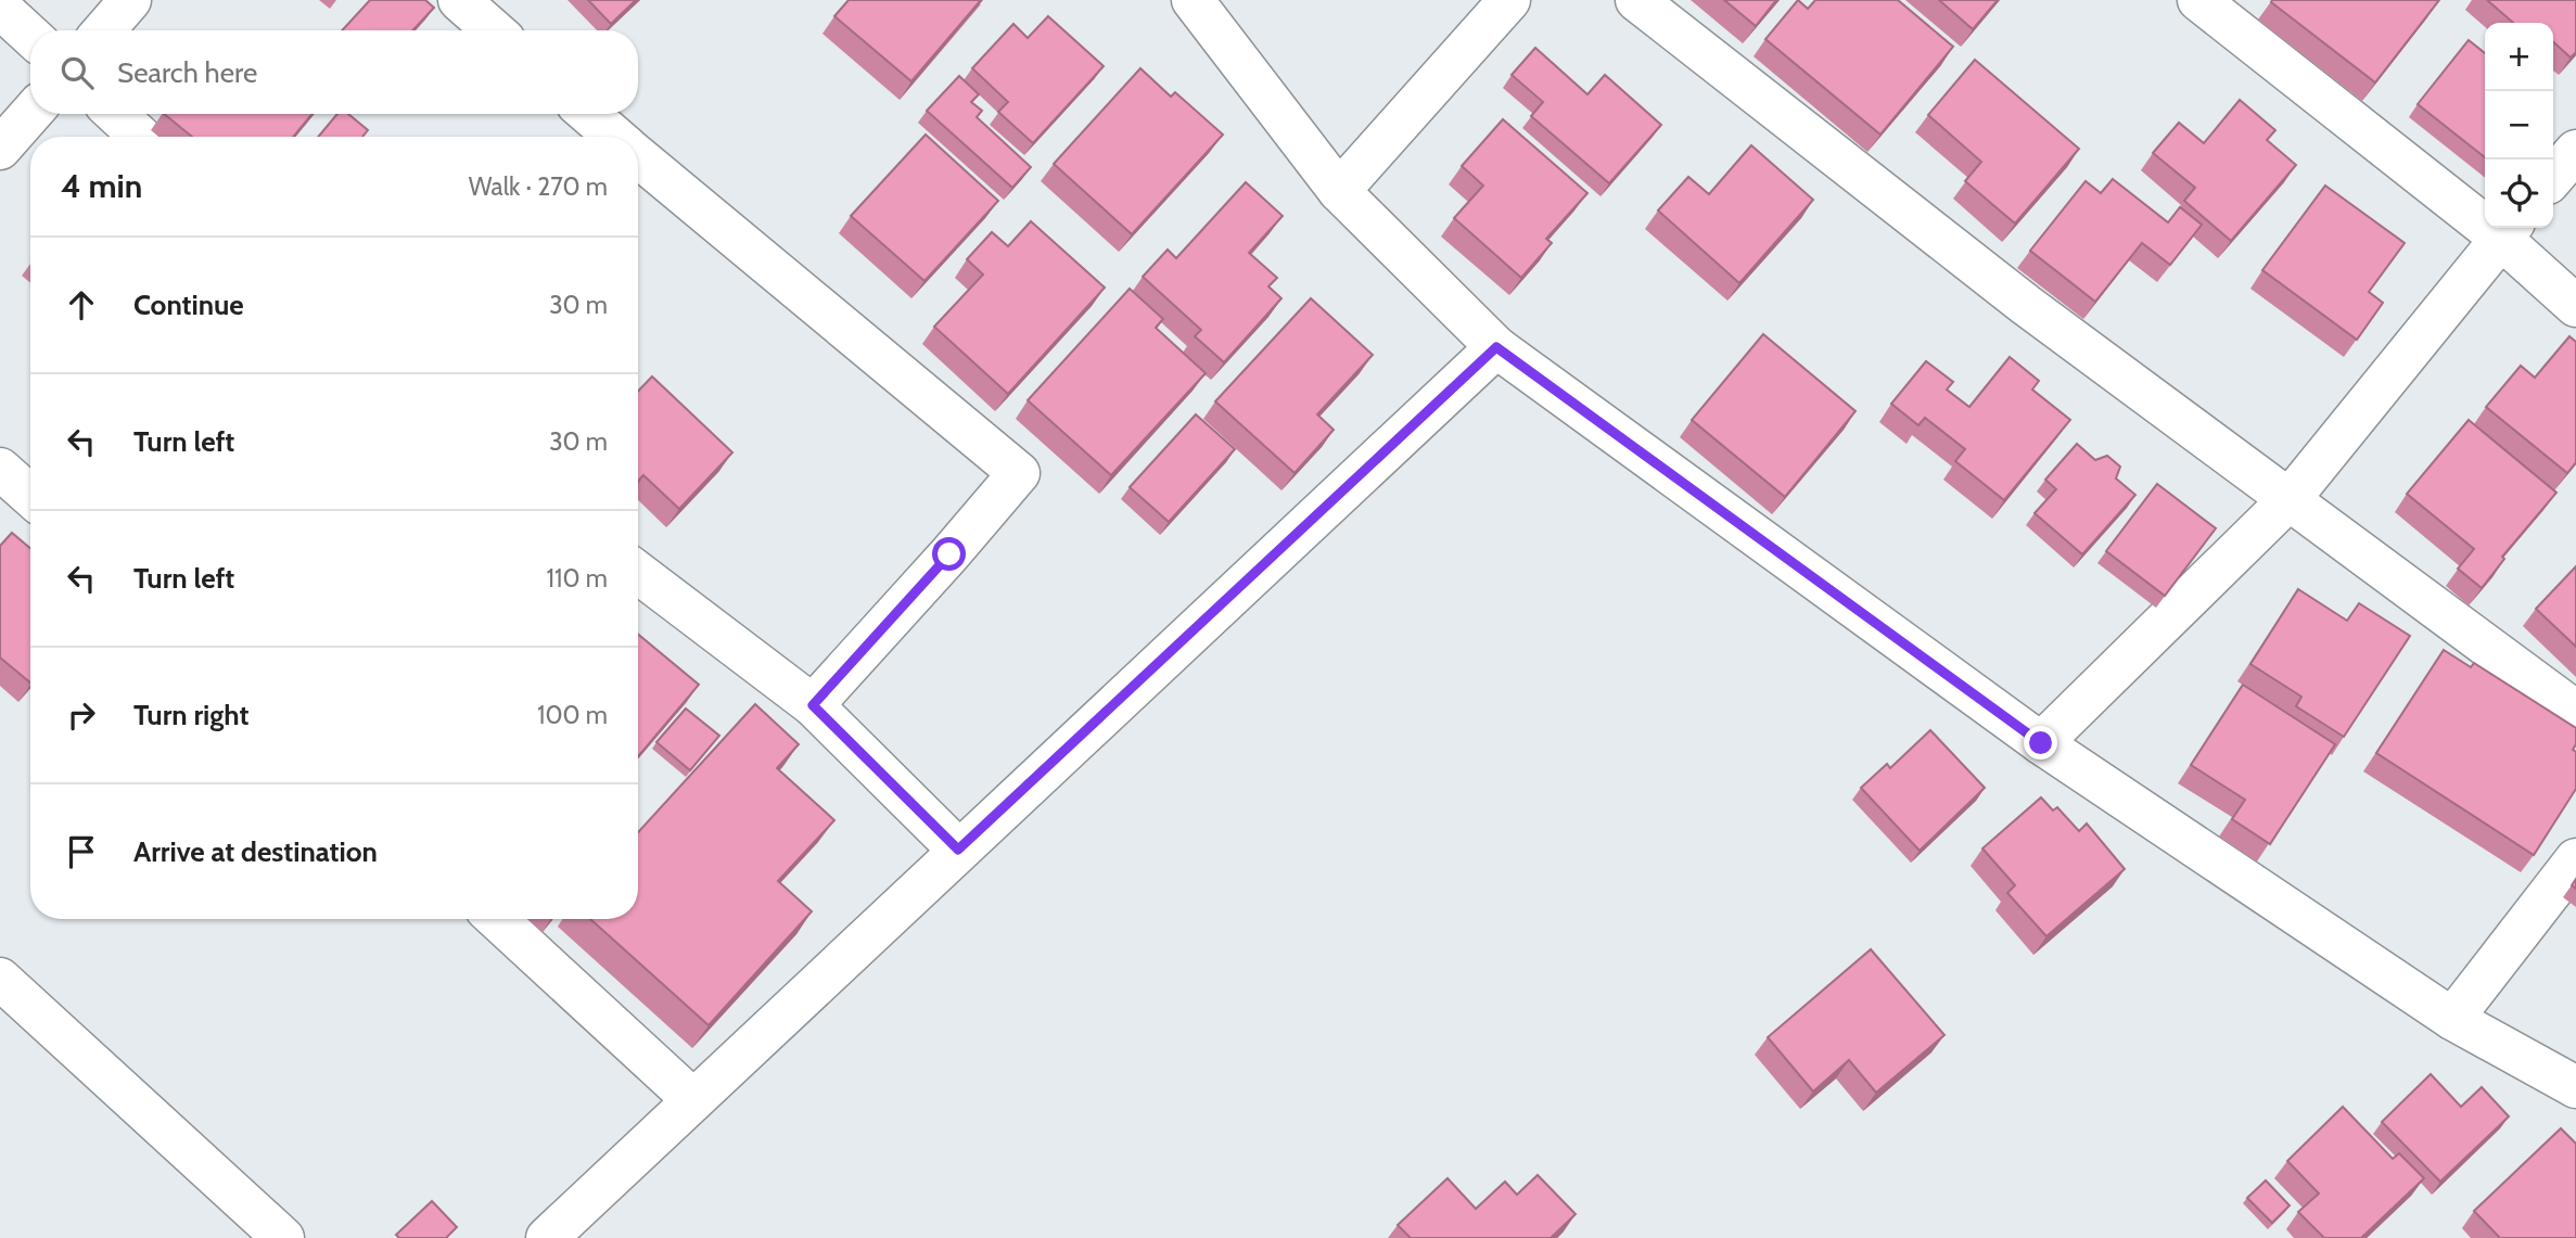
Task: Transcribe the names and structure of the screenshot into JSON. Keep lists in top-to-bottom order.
{
  "page": {
    "map_buttons": ["+", "−"],
    "search": "Search here",
    "heading": ["4 min", "Walk · 270 m"],
    "list": [
      ["Continue", "30 m"],
      ["Turn left", "30 m"],
      ["Turn left", "110 m"],
      ["Turn right", "100 m"],
      "Arrive at destination"
    ]
  }
}
